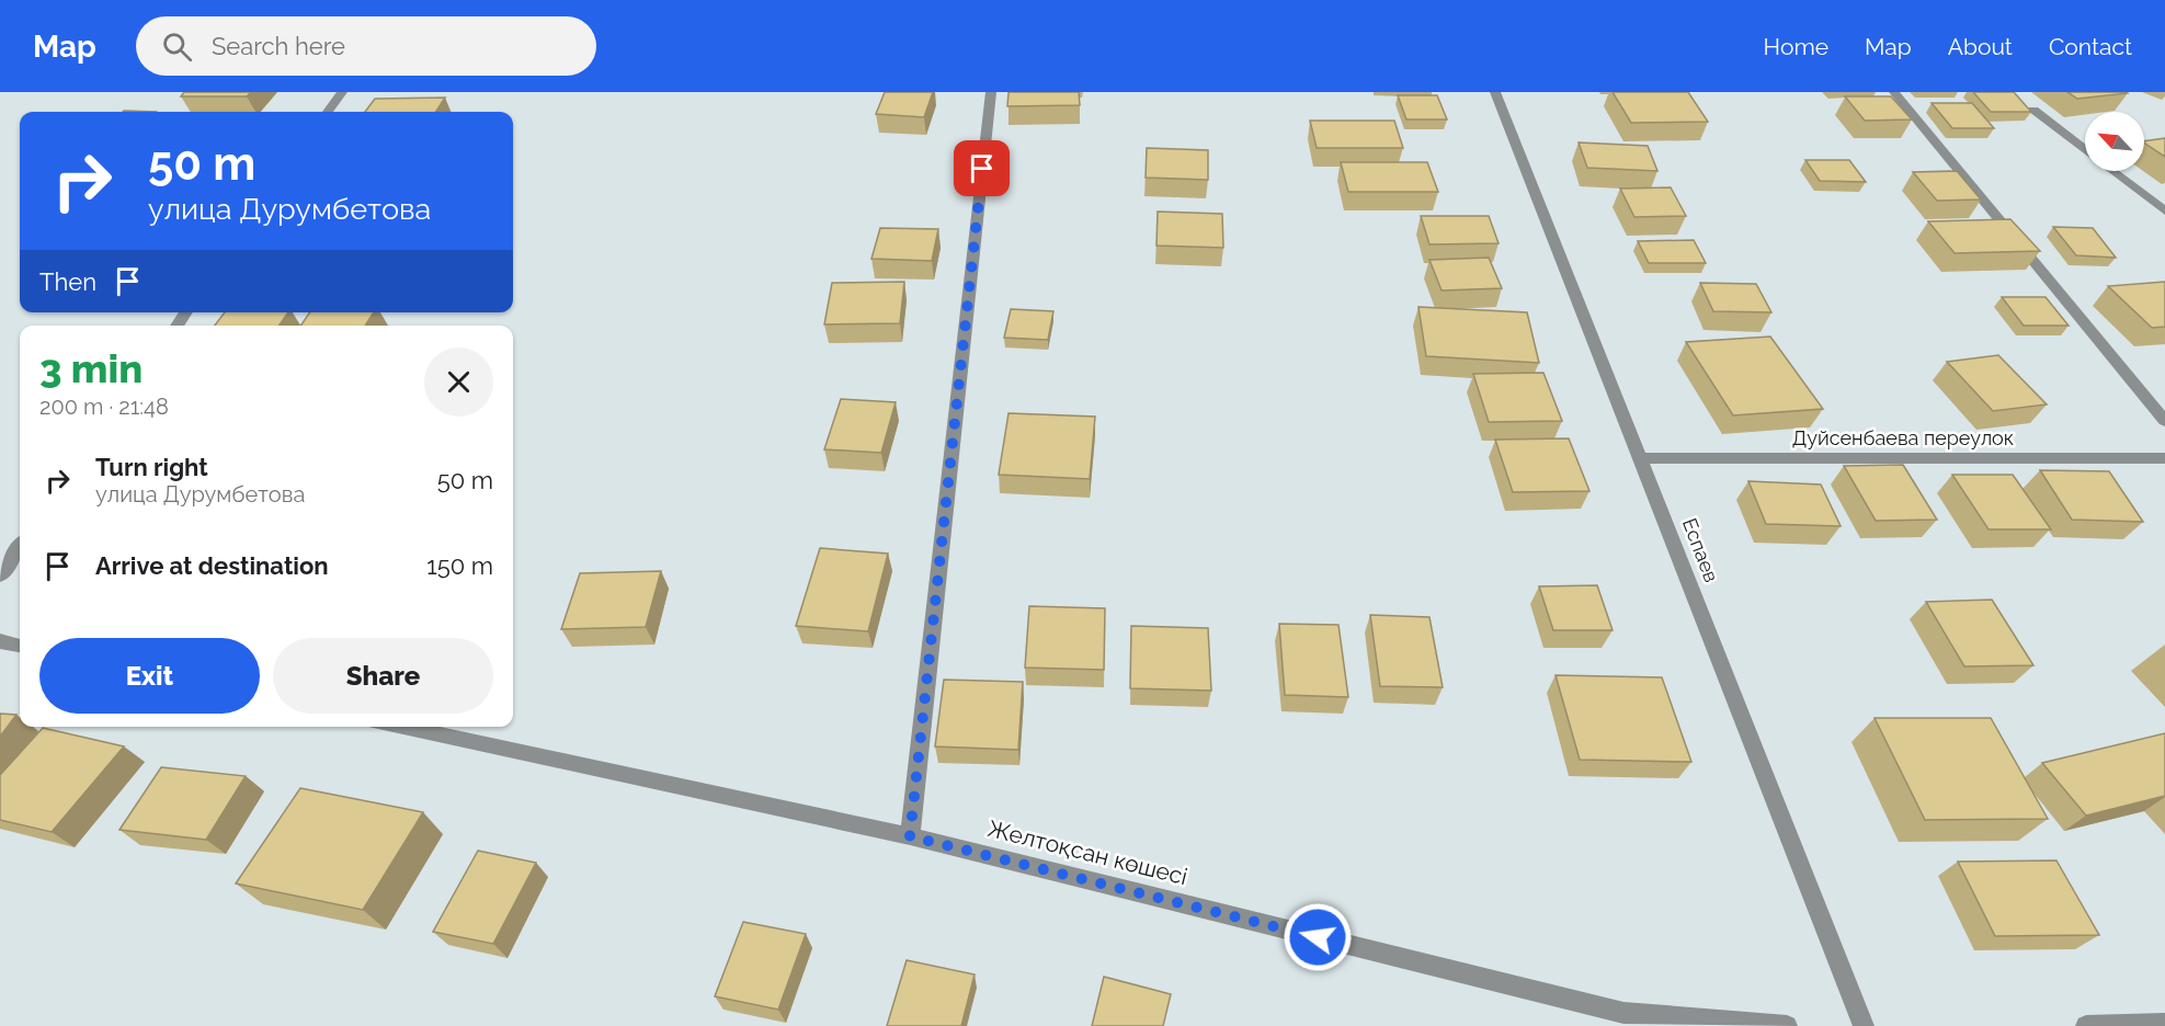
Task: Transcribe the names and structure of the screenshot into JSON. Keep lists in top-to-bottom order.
{
  "streets": {
    "street": ["Дуйсенбаева переулок", "Еспаев", "Желтоқсан көшесі"]
  },
  "crossings": [
    ["Дуйсенбаева переулок", "Еспаев"]
  ],
  "north": "top left",
  "page": {
    "header": "Map",
    "search": "Search here",
    "nav": [
      "Home",
      "Map",
      "About",
      "Contact"
    ],
    "turn": ["50 m", "улица Дурумбетова"],
    "then": "Then",
    "heading": ["3 min", "200 m · 21:48"],
    "list": [
      {
        "name": "Turn right",
        "note": "улица Дурумбетова",
        "value": "50 m"
      },
      {
        "name": "Arrive at destination",
        "value": "150 m"
      }
    ],
    "buttons": ["Exit", "Share"]
  }
}
